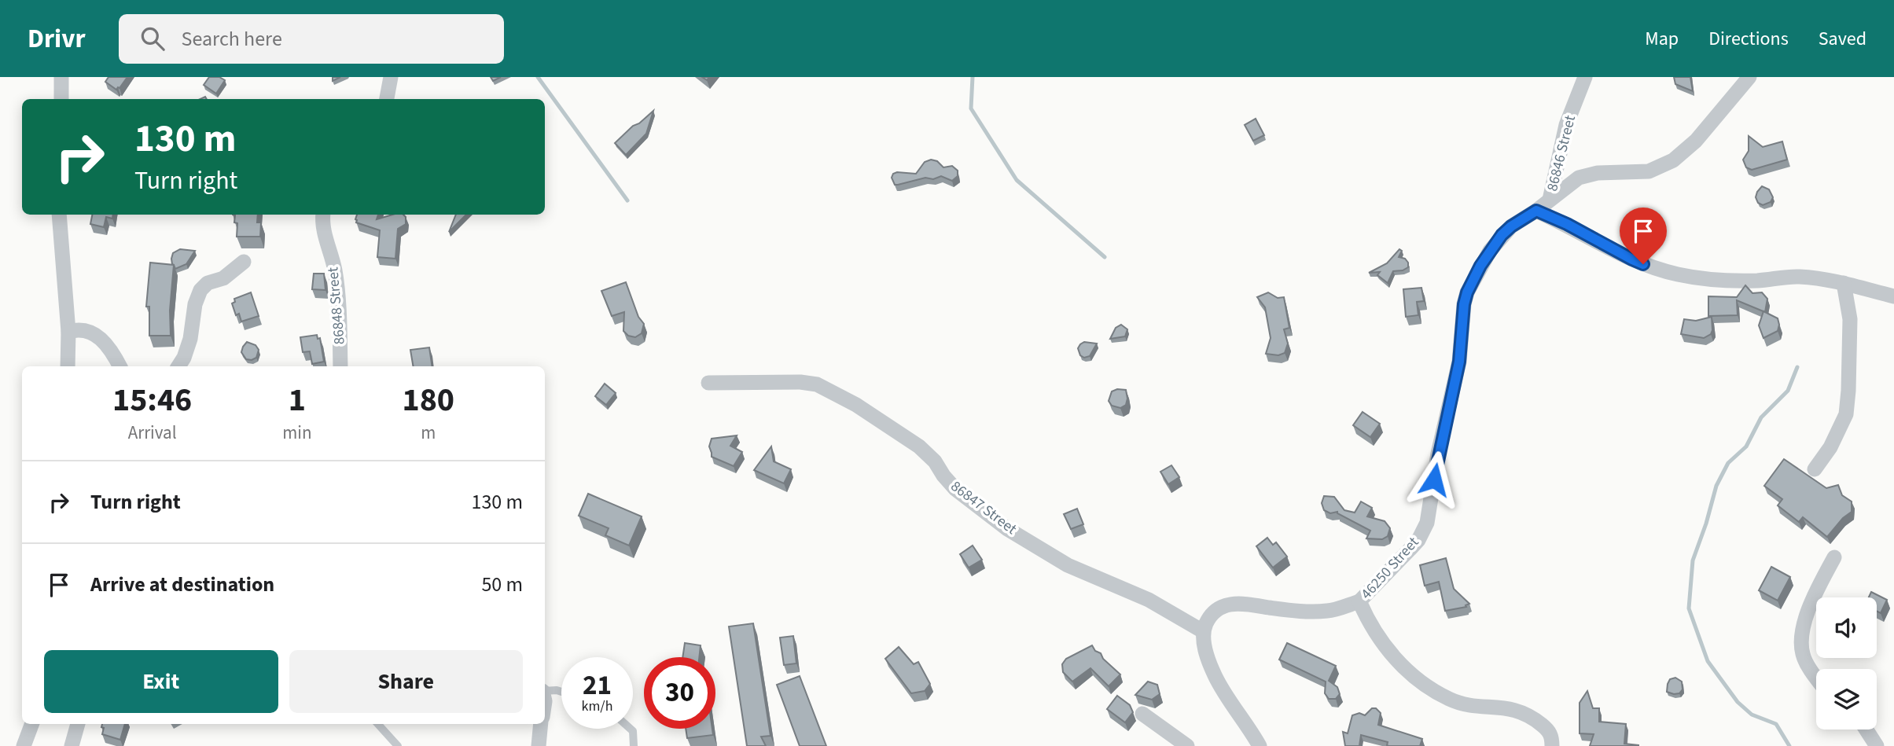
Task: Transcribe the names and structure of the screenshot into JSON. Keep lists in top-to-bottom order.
{
  "streets": {
    "street": [
      "86846 Street",
      "86848 Street",
      "86847 Street",
      "46250 Street"
    ]
  },
  "crossings": [
    ["86846 Street", "46250 Street"]
  ],
  "page": {
    "header": "Drivr",
    "search": "Search here",
    "nav": ["Map", "Directions", "Saved"],
    "turn": ["130 m", "Turn right"],
    "eta": [
      "15:46",
      "Arrival",
      "1",
      "min",
      "180",
      "m"
    ],
    "list": [
      {
        "name": "Turn right",
        "value": "130 m"
      },
      {
        "name": "Arrive at destination",
        "value": "50 m"
      }
    ],
    "buttons": ["Exit", "Share"],
    "speed": "21 km/h",
    "limit": "30"
  }
}
